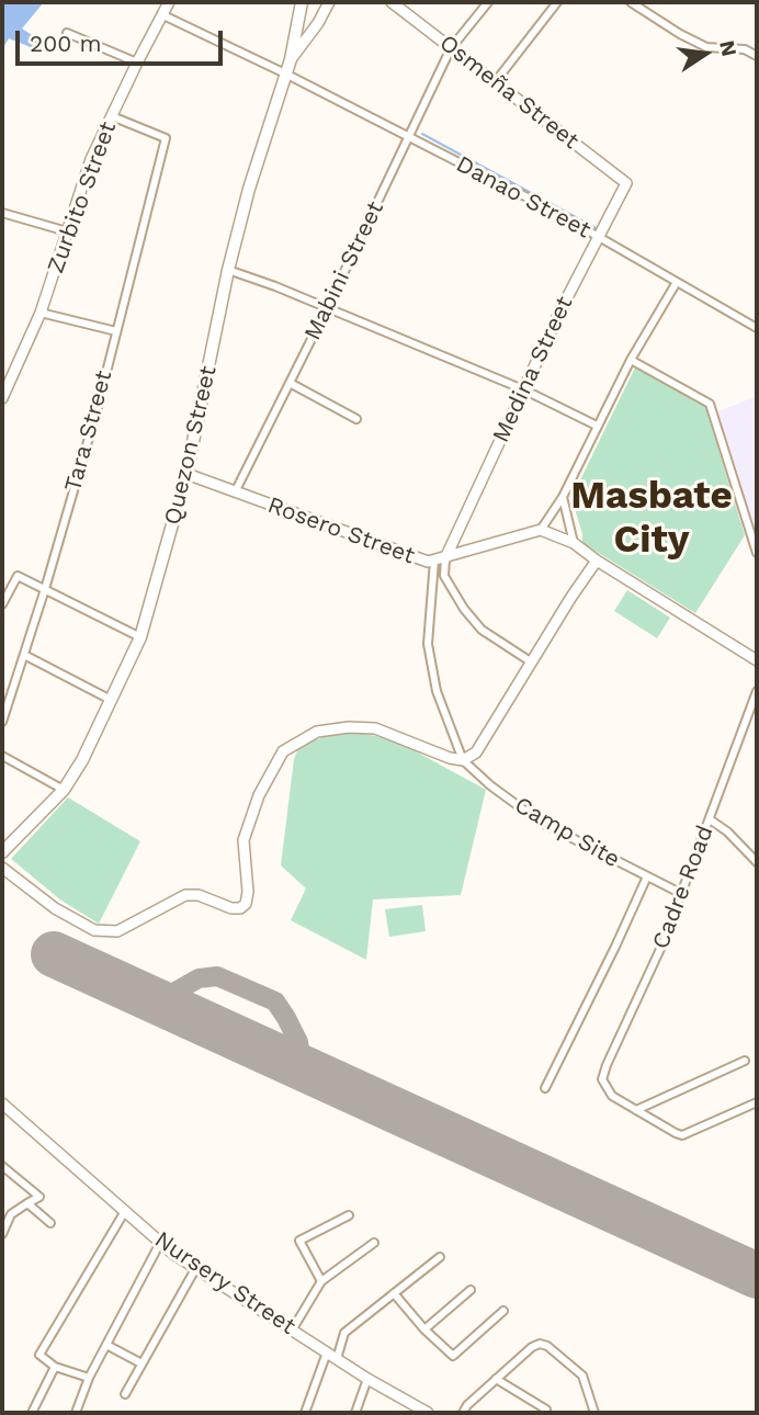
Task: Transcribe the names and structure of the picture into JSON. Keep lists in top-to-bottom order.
{
  "streets": {
    "main road": ["Quezon Street"],
    "street": [
      "Osmeña Street",
      "Zurbito Street",
      "Danao Street",
      "Mabini Street",
      "Medina Street",
      "Tara Street",
      "Rosero Street",
      "Camp Site",
      "Cadre Road",
      "Nursery Street"
    ]
  },
  "crossings": [
    ["Osmeña Street", "Mabini Street"],
    ["Osmeña Street", "Medina Street"],
    ["Zurbito Street", "Danao Street"],
    ["Zurbito Street", "Tara Street"],
    ["Danao Street", "Mabini Street"],
    ["Danao Street", "Medina Street"],
    ["Danao Street", "Quezon Street"],
    ["Mabini Street", "Rosero Street"],
    ["Medina Street", "Rosero Street"],
    ["Quezon Street", "Rosero Street"],
    ["Camp Site", "Cadre Road"]
  ],
  "districts": ["Masbate City"],
  "scale_bar": "200 m",
  "north": "right"
}
